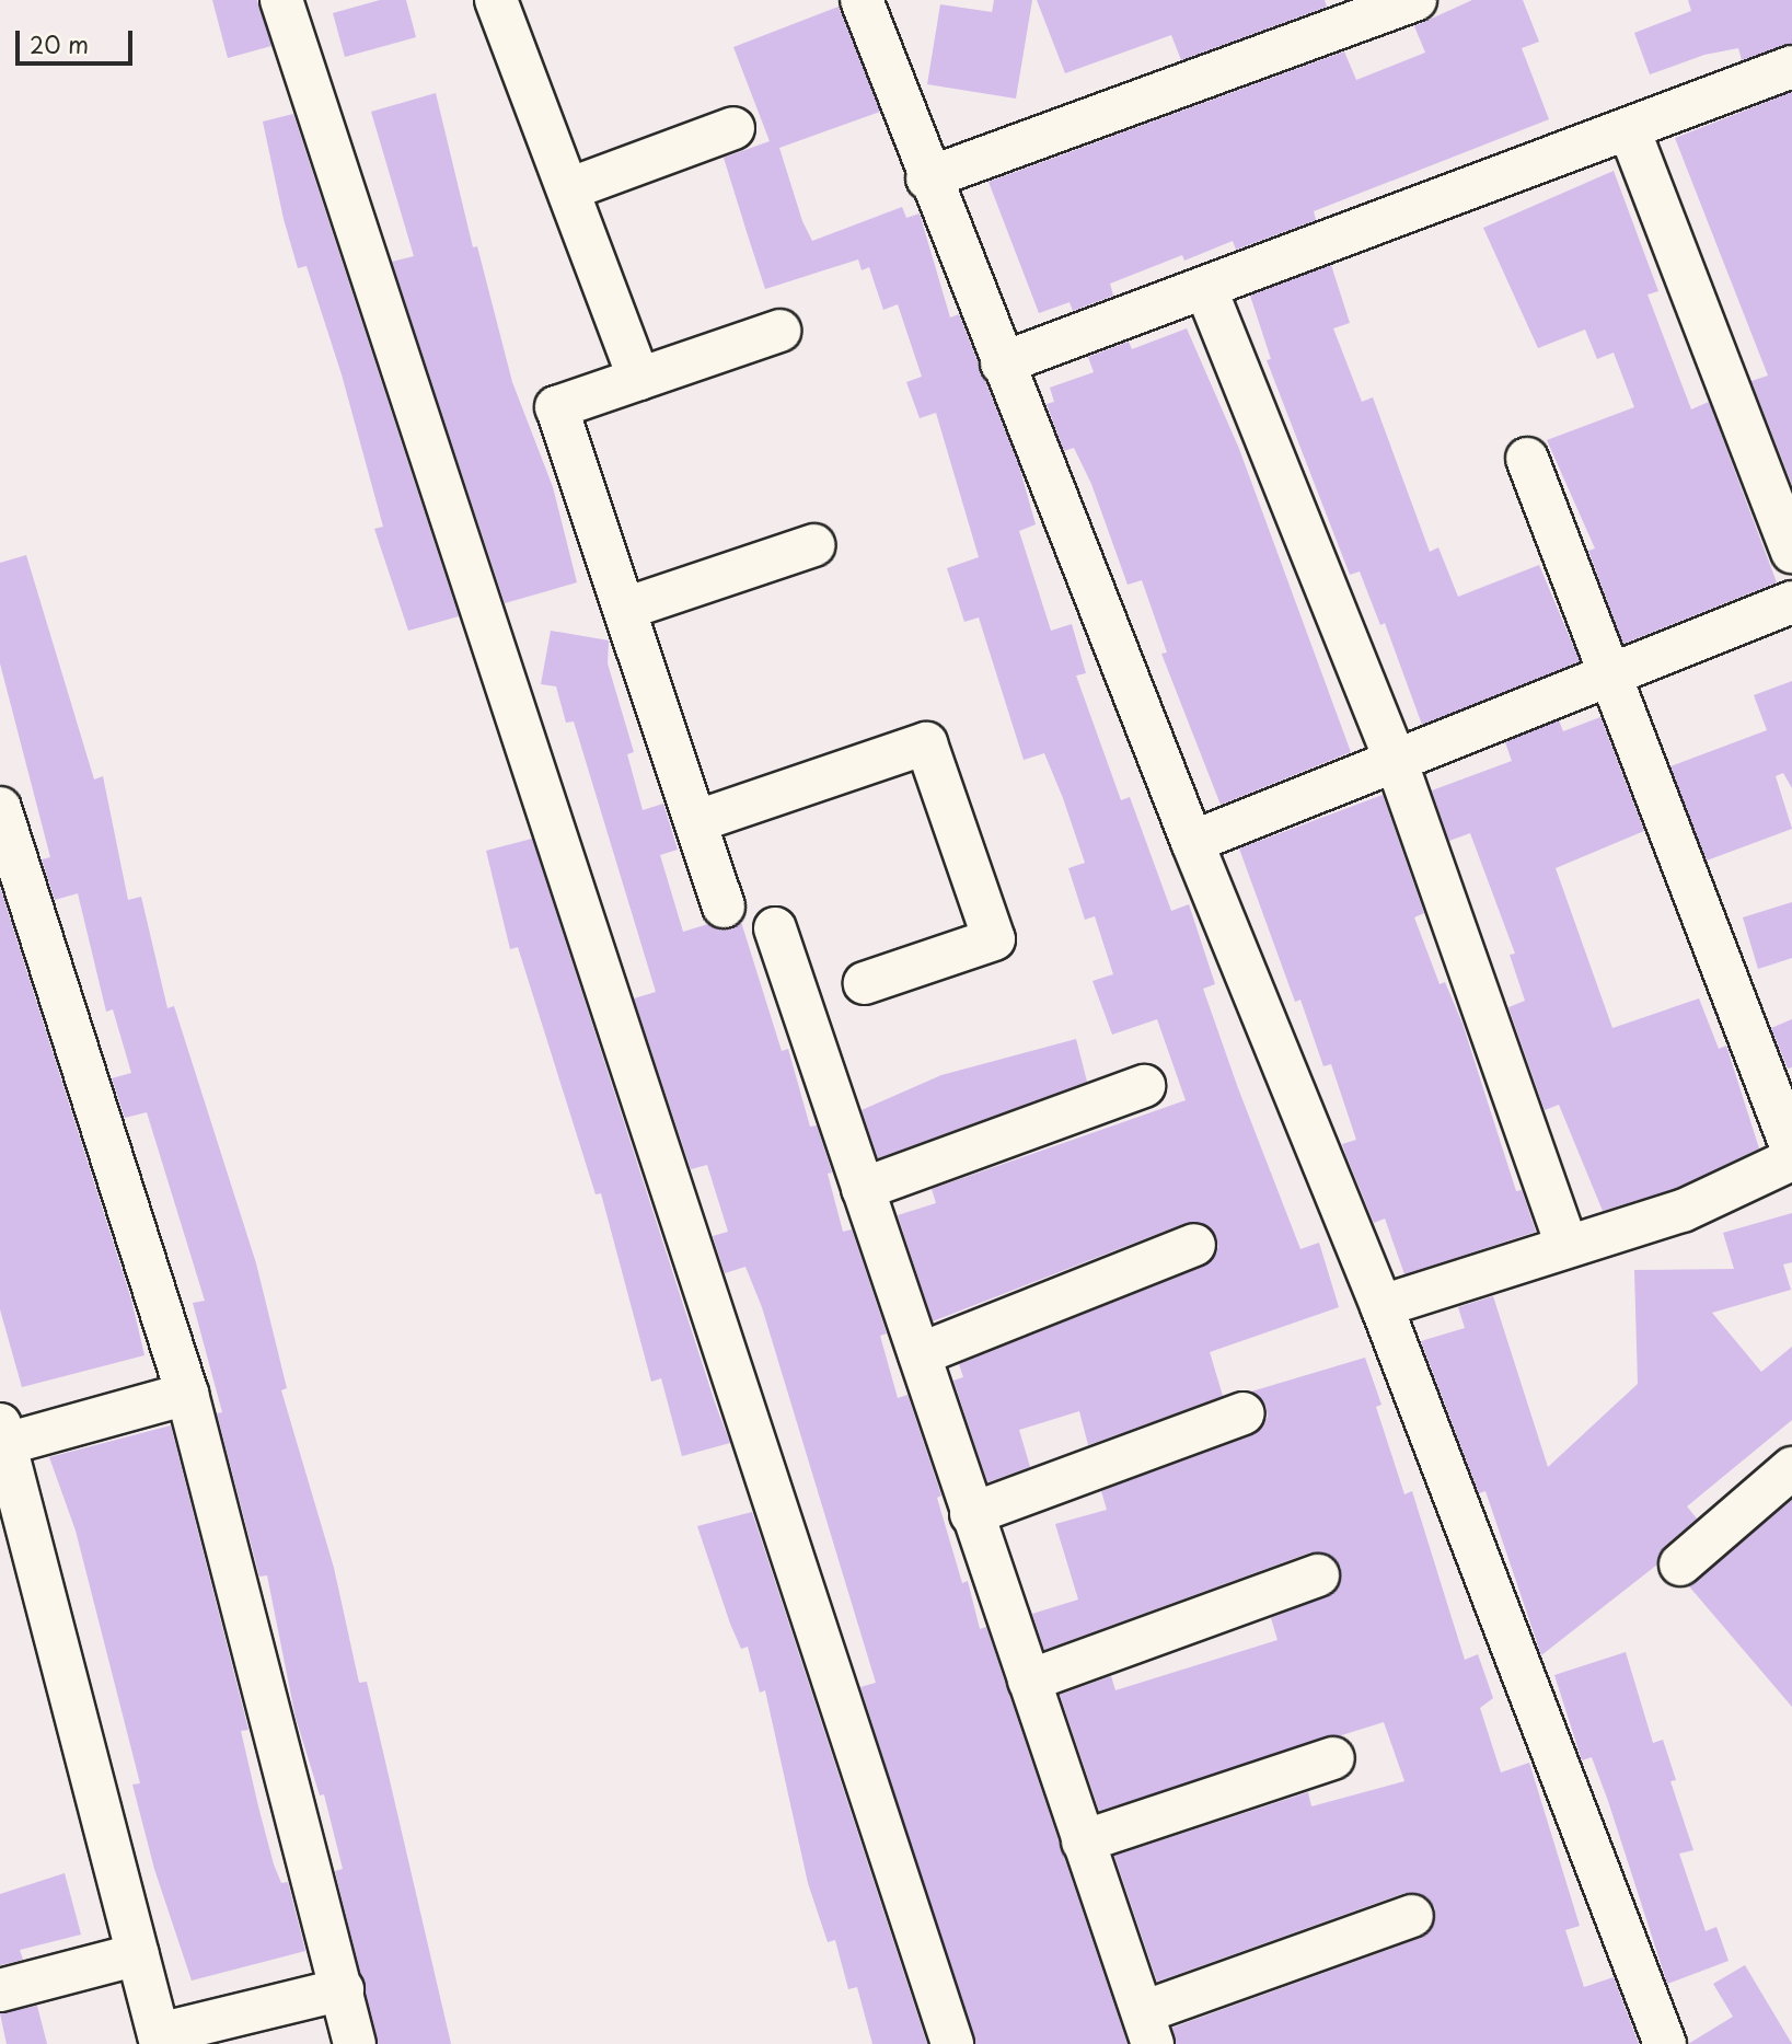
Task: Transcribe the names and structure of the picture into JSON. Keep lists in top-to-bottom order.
{
  "scale_bar": "20 m"
}
